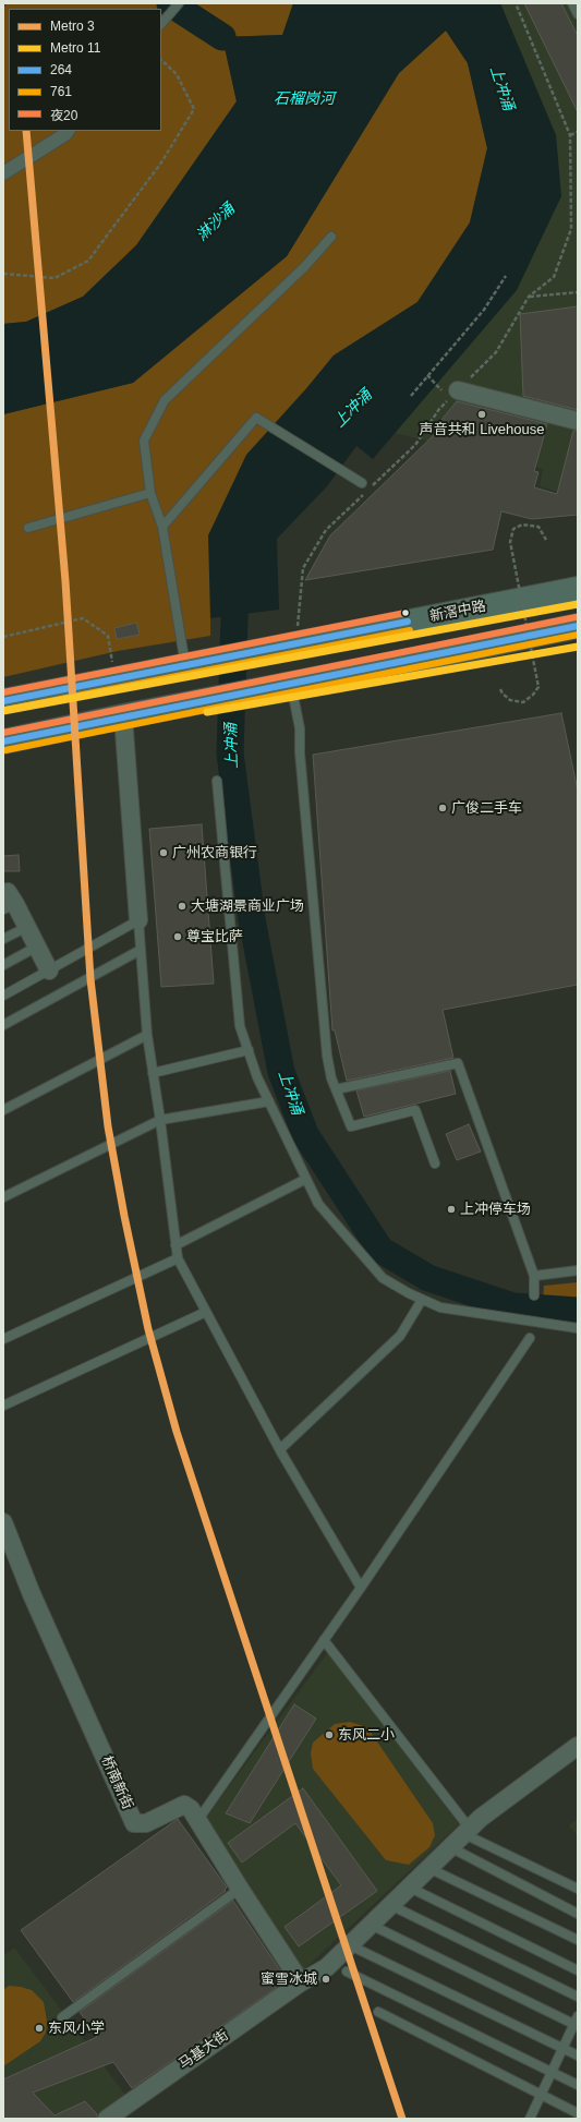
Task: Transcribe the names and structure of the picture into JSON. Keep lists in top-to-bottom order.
{
  "streets": {
    "highway": ["新滘中路"],
    "street": ["桥南新街", "马基大街"]
  },
  "crossings": [
    ["桥南新街", "马基大街"]
  ],
  "water": ["上冲涌", "石榴岗河", "淋沙涌"],
  "places": [
    "声音共和 Livehouse",
    "广俊二手车",
    "广州农商银行",
    "大塘湖景商业广场",
    "尊宝比萨",
    "上冲停车场",
    "东风二小",
    "蜜雪冰城",
    "东风小学"
  ],
  "lines": [
    "metro line 3",
    "metro line 11",
    "transit line 夜20",
    "transit line 264",
    "transit line 761"
  ],
  "legend": [
    "Metro 3",
    "Metro 11",
    "264",
    "761",
    "夜20"
  ]
}
